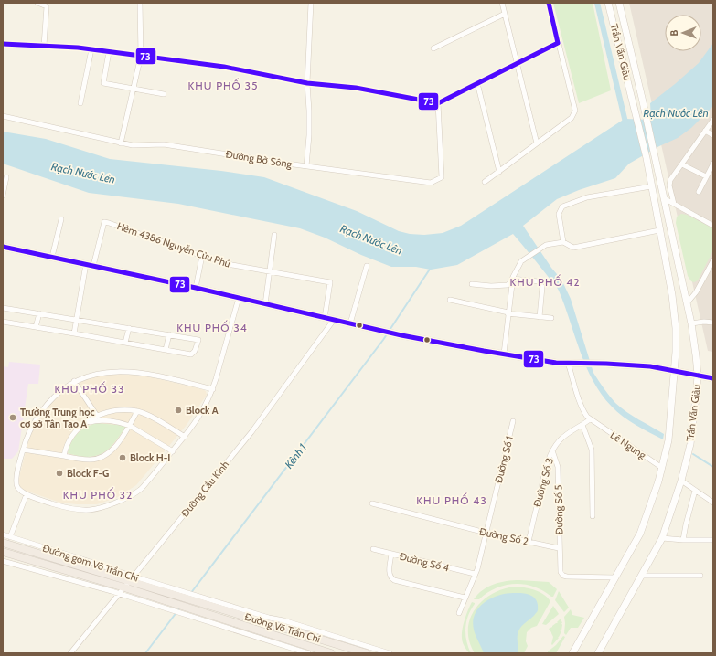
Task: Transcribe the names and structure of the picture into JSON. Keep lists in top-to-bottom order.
{
  "streets": {
    "highway": ["Đường Võ Trần Chí"],
    "main road": ["Trần Văn Giàu"],
    "street": [
      "Đường Bờ Sông",
      "Hẻm 4386 Nguyễn Cửu Phú",
      "Lê Ngung",
      "Đường Số 1",
      "Đường Số 3",
      "Đường Cầu Kinh",
      "Đường Số 5",
      "Đường Số 2",
      "Đường Số 4",
      "Đường gom Võ Trần Chí"
    ]
  },
  "crossings": [
    ["Lê Ngung", "Đường Số 3"],
    ["Đường Số 1", "Đường Số 2"],
    ["Đường Số 1", "Đường Số 4"],
    ["Đường Số 3", "Đường Số 5"],
    ["Đường Số 3", "Đường Số 2"],
    ["Đường Cầu Kinh", "Đường gom Võ Trần Chí"],
    ["Đường Cầu Kinh", "Đường Võ Trần Chí"],
    ["Đường Số 5", "Đường Số 2"],
    ["Đường gom Võ Trần Chí", "Đường Võ Trần Chí"]
  ],
  "districts": [
    "KHU PHỐ 35",
    "KHU PHỐ 42",
    "KHU PHỐ 34",
    "KHU PHỐ 33",
    "KHU PHỐ 32",
    "KHU PHỐ 43"
  ],
  "water": ["Rạch Nước Lên", "Kênh 1"],
  "places": [
    "Block A",
    "Trường Trung học cơ sở Tân Tạo A",
    "Block H-I",
    "Block F-G"
  ],
  "lines": ["transit line 73"],
  "north": "left"
}
